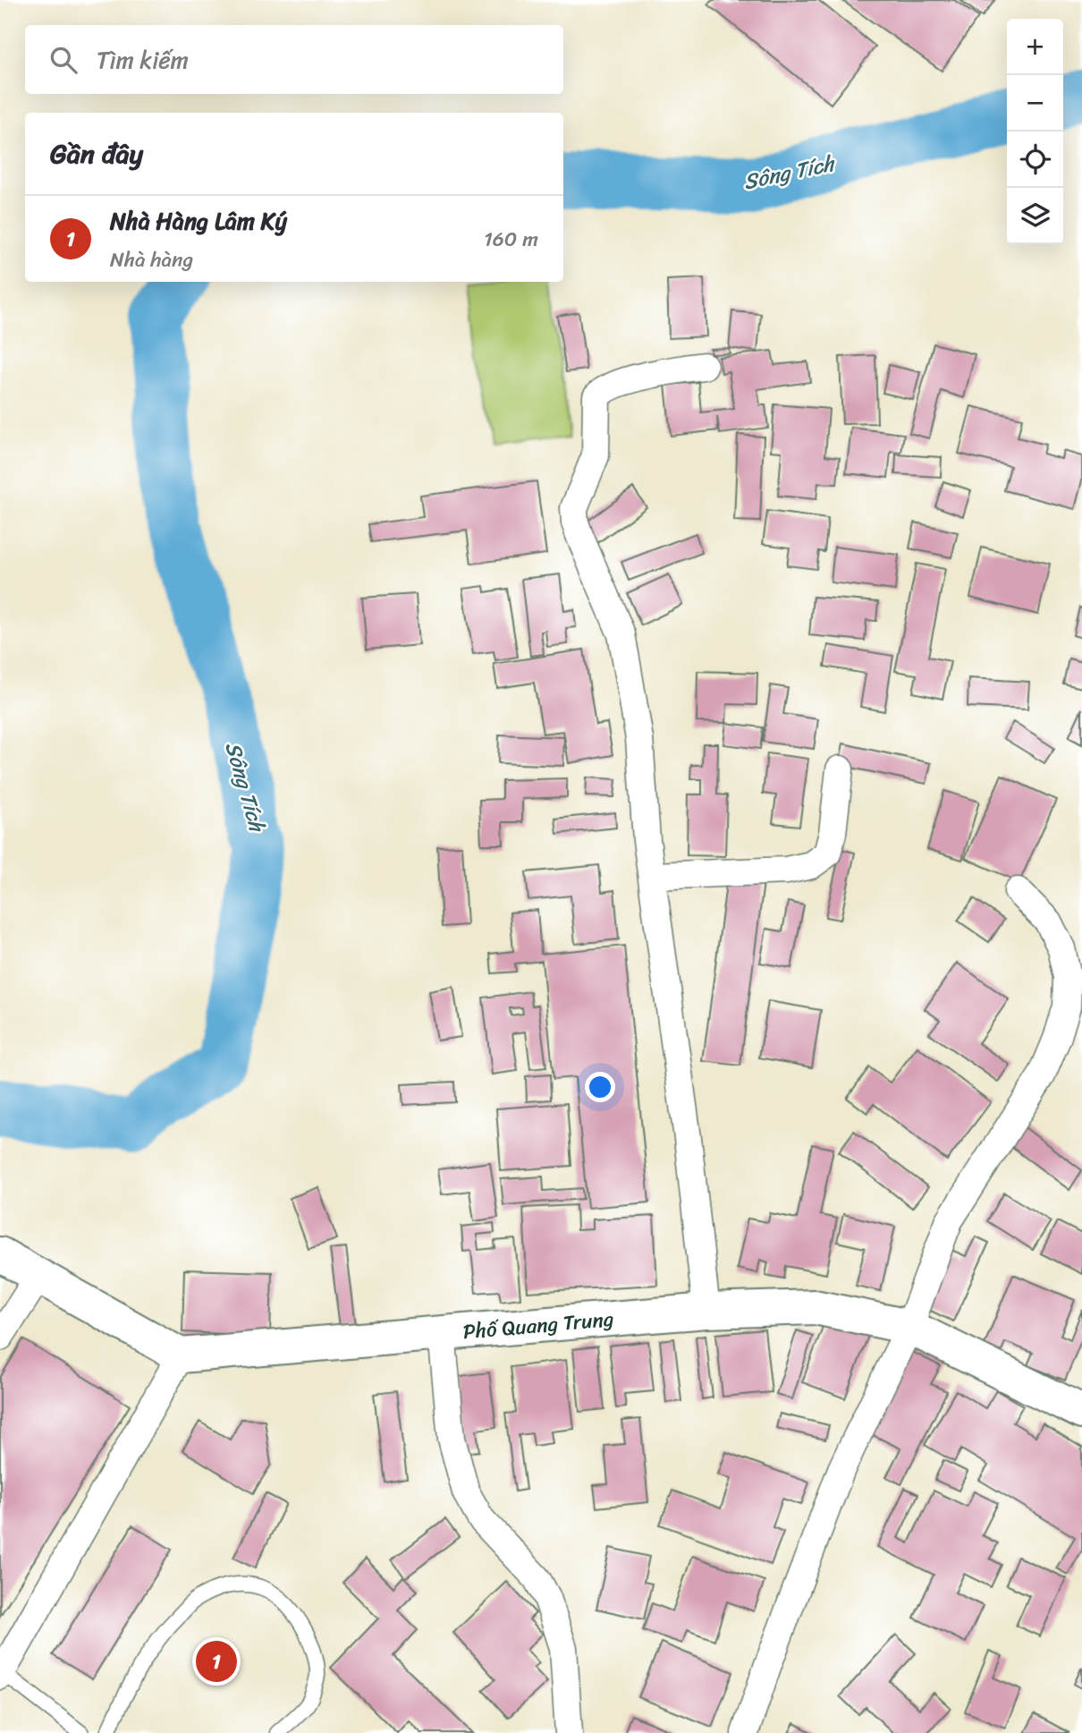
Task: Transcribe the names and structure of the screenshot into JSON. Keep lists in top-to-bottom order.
{
  "streets": {
    "street": ["Phố Quang Trung"]
  },
  "water": ["Sông Tích"],
  "page": {
    "map_buttons": ["+", "−"],
    "search": "Tìm kiếm",
    "heading": "Gần đây",
    "list": [
      {
        "mark": "1",
        "name": "Nhà Hàng Lâm Ký",
        "note": "Nhà hàng",
        "value": "160 m"
      }
    ],
    "pins": "1"
  }
}
